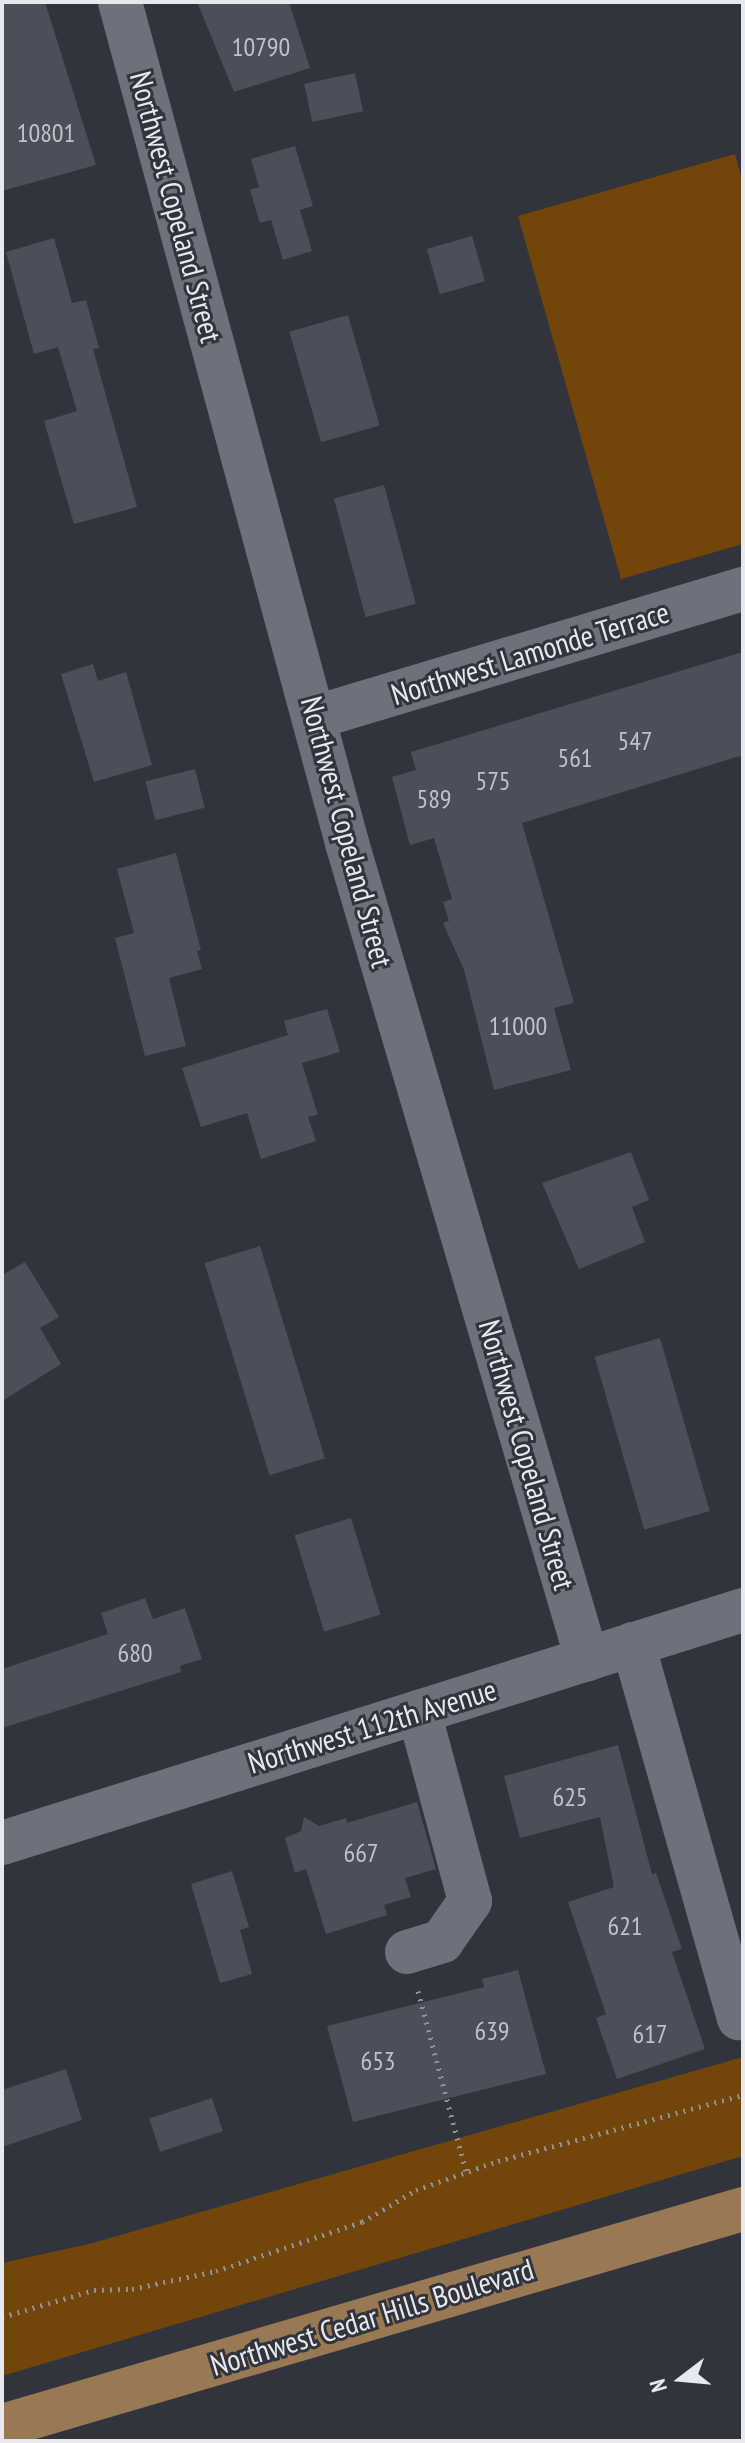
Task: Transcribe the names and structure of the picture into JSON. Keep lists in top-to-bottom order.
{
  "streets": {
    "main road": ["Northwest Cedar Hills Boulevard"],
    "street": ["Northwest Copeland Street", "Northwest Lamonde Terrace", "Northwest 112th Avenue"]
  },
  "crossings": [
    ["Northwest Copeland Street", "Northwest Lamonde Terrace"],
    ["Northwest Copeland Street", "Northwest 112th Avenue"]
  ],
  "house_numbers": [
    "10790",
    "10801",
    "547",
    "561",
    "575",
    "589",
    "11000",
    "680",
    "625",
    "667",
    "621",
    "639",
    "617",
    "653"
  ],
  "north": "left"
}
